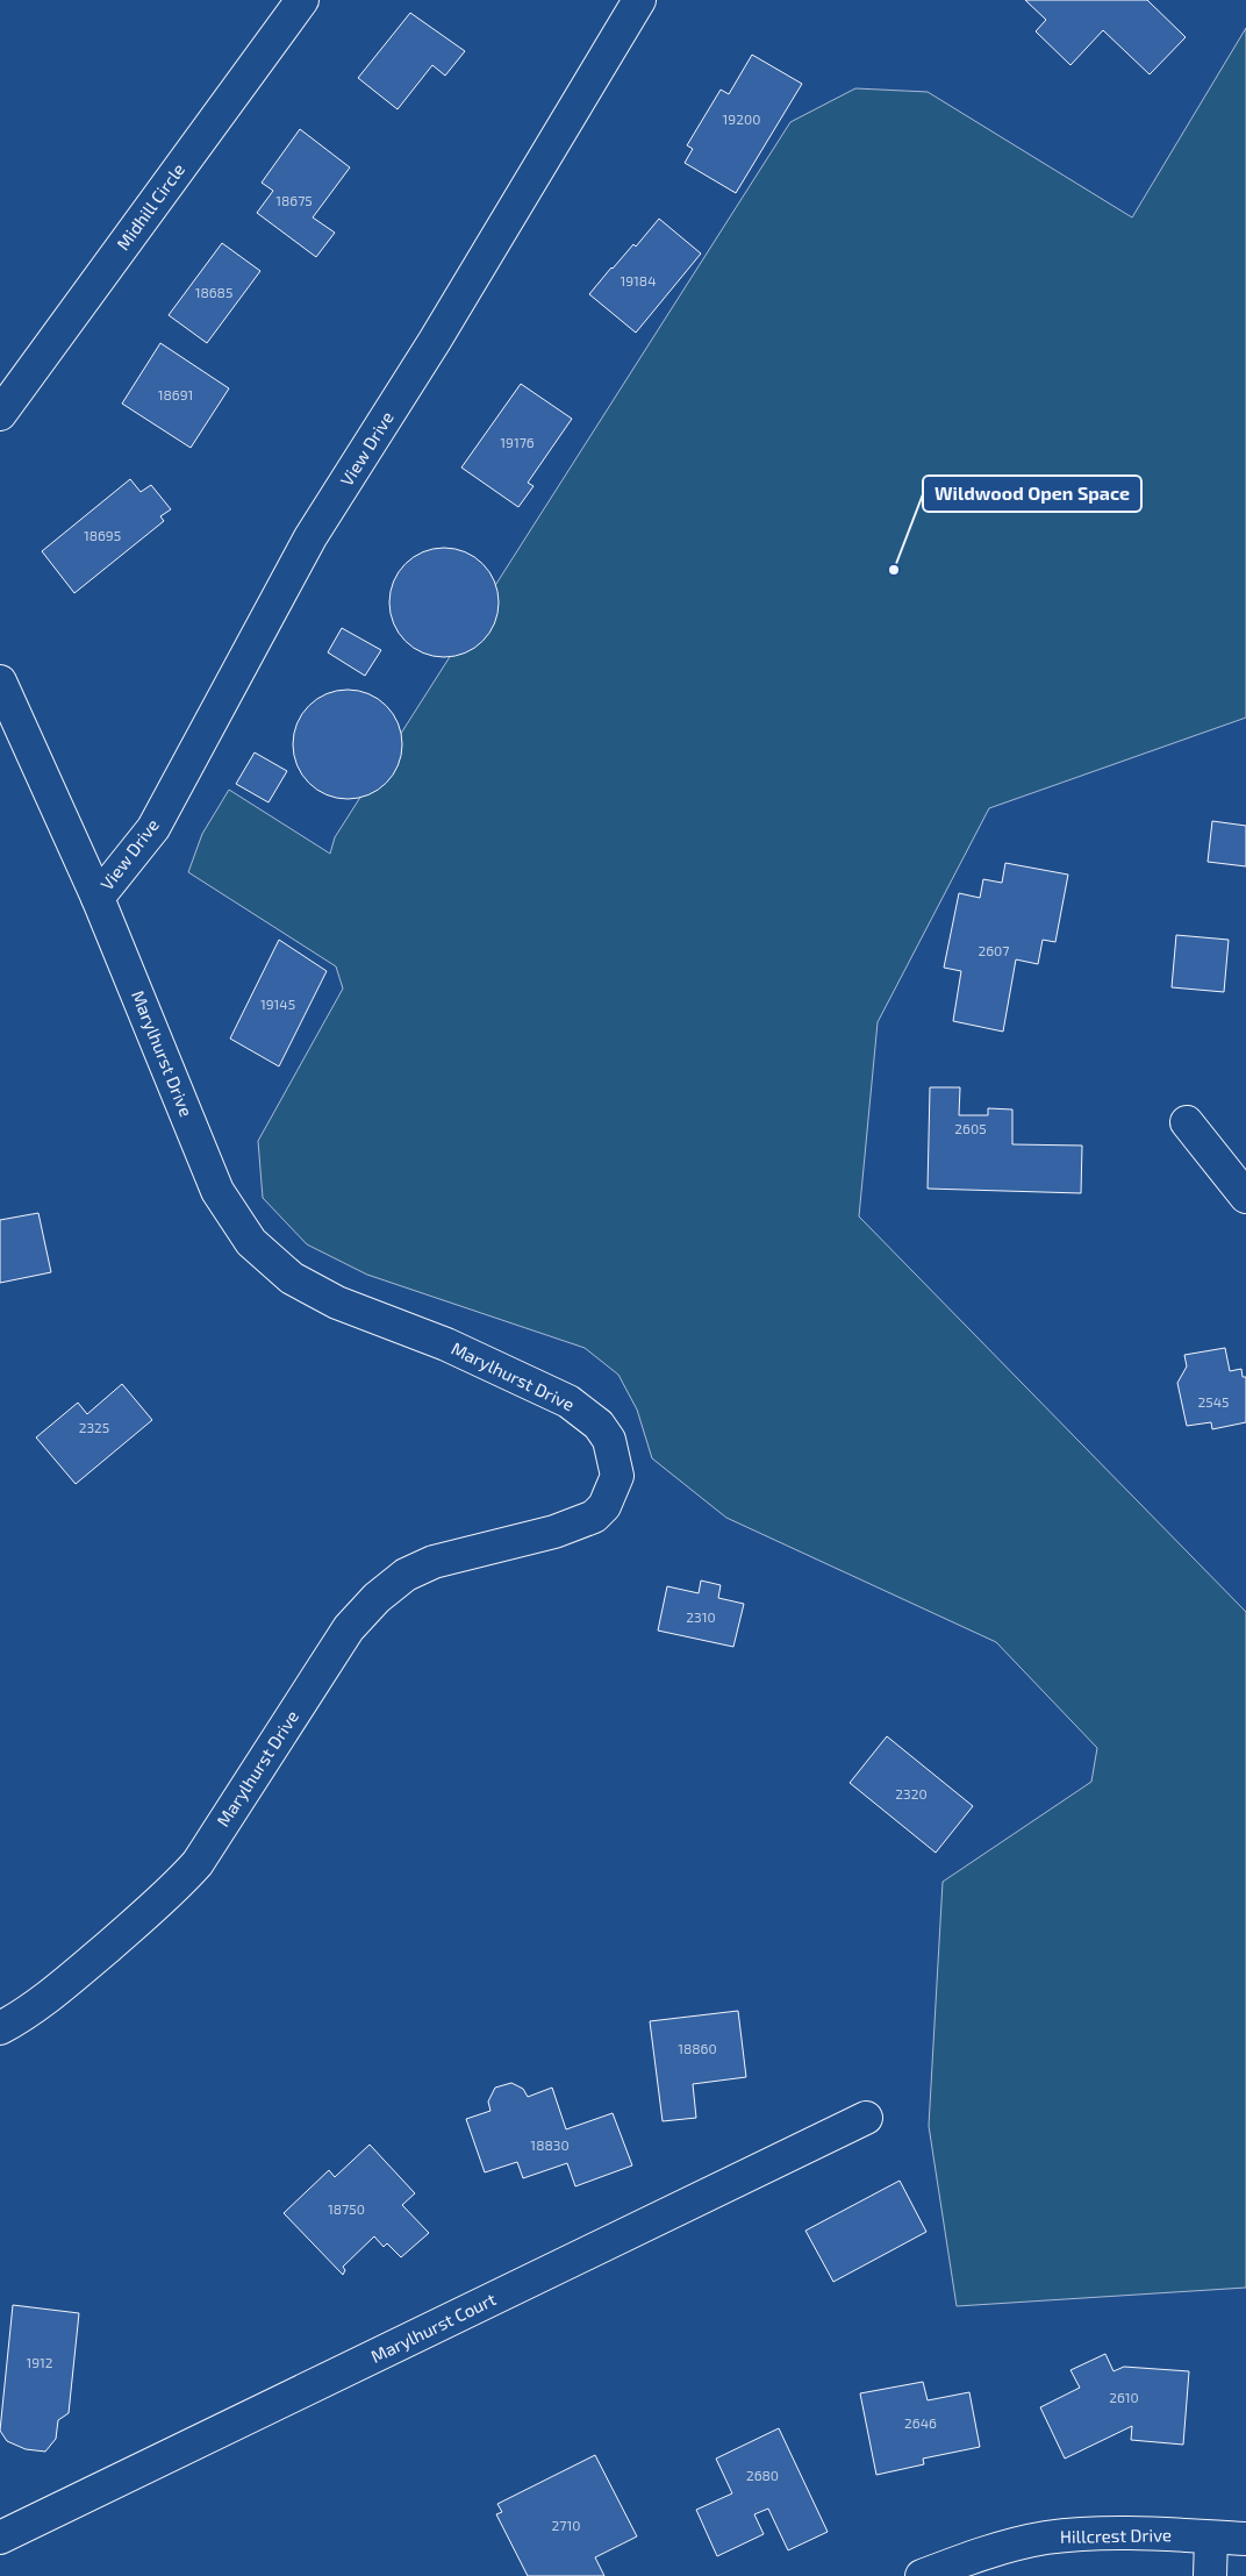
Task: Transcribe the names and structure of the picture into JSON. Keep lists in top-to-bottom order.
{
  "streets": {
    "street": [
      "Midhill Circle",
      "View Drive",
      "Marylhurst Drive",
      "Marylhurst Court",
      "Hillcrest Drive"
    ]
  },
  "crossings": [
    ["View Drive", "Marylhurst Drive"]
  ],
  "places": ["Wildwood Open Space"],
  "house_numbers": [
    "19200",
    "18675",
    "19184",
    "18685",
    "18691",
    "19176",
    "18695",
    "2607",
    "19145",
    "2605",
    "2545",
    "2325",
    "2310",
    "2320",
    "18860",
    "18830",
    "18750",
    "1912",
    "2610",
    "2646",
    "2680",
    "2710"
  ]
}
